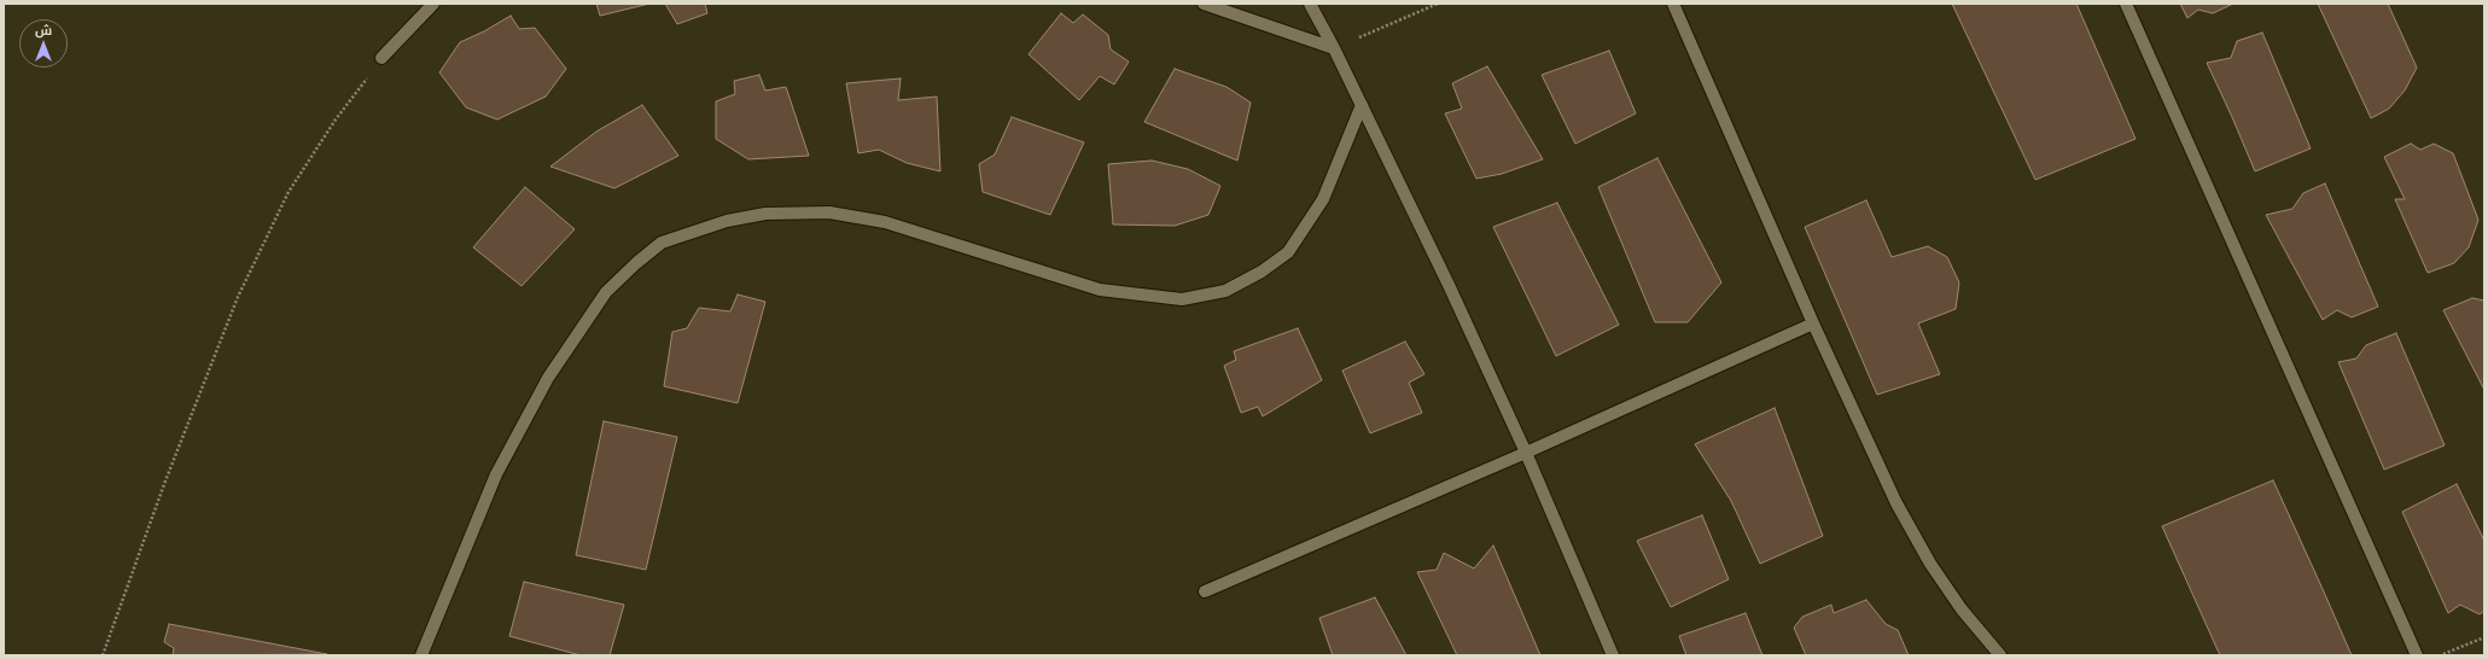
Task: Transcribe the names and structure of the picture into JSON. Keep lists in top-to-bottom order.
{
  "north": "top"
}
